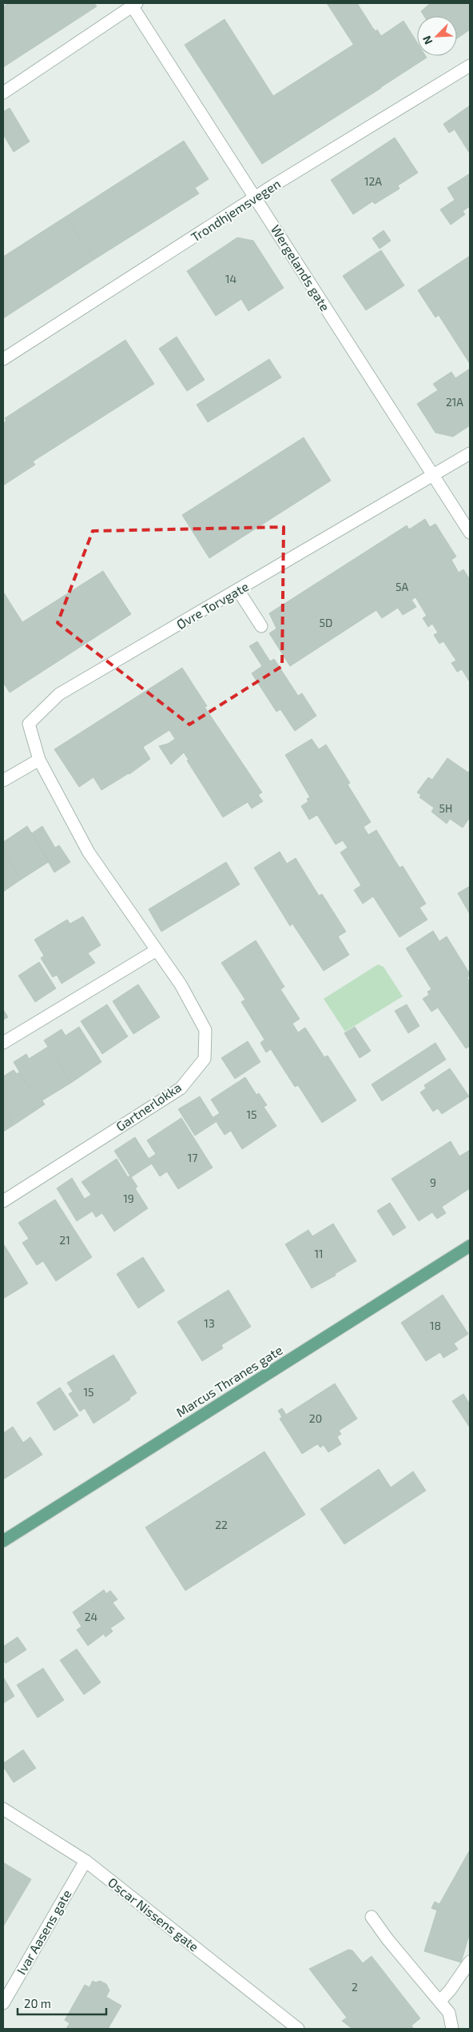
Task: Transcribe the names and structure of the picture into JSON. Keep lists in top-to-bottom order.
{
  "streets": {
    "main road": ["Marcus Thranes gate"],
    "street": [
      "Trondhjemsvegen",
      "Wergelands gate",
      "Øvre Torvgate",
      "Gartnerløkka",
      "Oscar Nissens gate",
      "Ivar Aasens gate"
    ]
  },
  "crossings": [
    ["Trondhjemsvegen", "Wergelands gate"],
    ["Wergelands gate", "Øvre Torvgate"],
    ["Øvre Torvgate", "Gartnerløkka"],
    ["Oscar Nissens gate", "Ivar Aasens gate"]
  ],
  "house_numbers": [
    "12A",
    "14",
    "21A",
    "5A",
    "5D",
    "5H",
    "15",
    "17",
    "9",
    "19",
    "21",
    "11",
    "13",
    "18",
    "15",
    "20",
    "22",
    "24",
    "2"
  ],
  "scale_bar": "20 m",
  "north": "bottom left"
}
